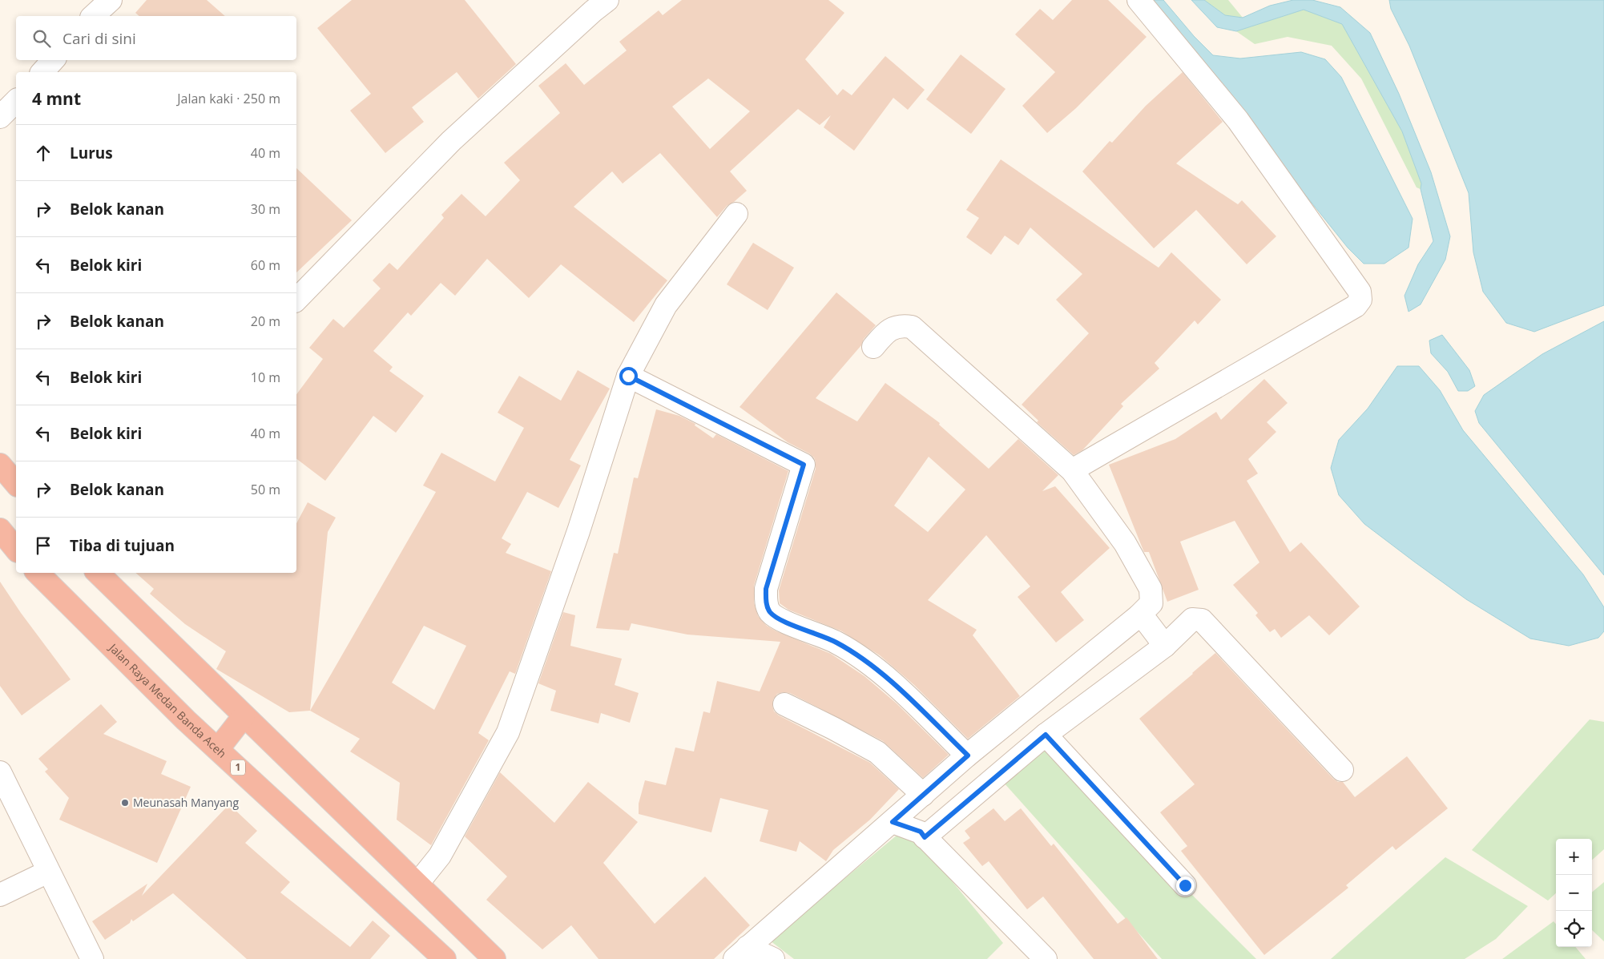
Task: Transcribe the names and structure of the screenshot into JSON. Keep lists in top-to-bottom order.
{
  "streets": {
    "highway": ["Jalan Raya Medan Banda Aceh", "1"]
  },
  "places": ["Meunasah Manyang"],
  "page": {
    "search": "Cari di sini",
    "heading": ["4 mnt", "Jalan kaki · 250 m"],
    "list": [
      ["Lurus", "40 m"],
      ["Belok kanan", "30 m"],
      ["Belok kiri", "60 m"],
      ["Belok kanan", "20 m"],
      ["Belok kiri", "10 m"],
      ["Belok kiri", "40 m"],
      ["Belok kanan", "50 m"],
      "Tiba di tujuan"
    ],
    "map_buttons": ["+", "−"]
  }
}
